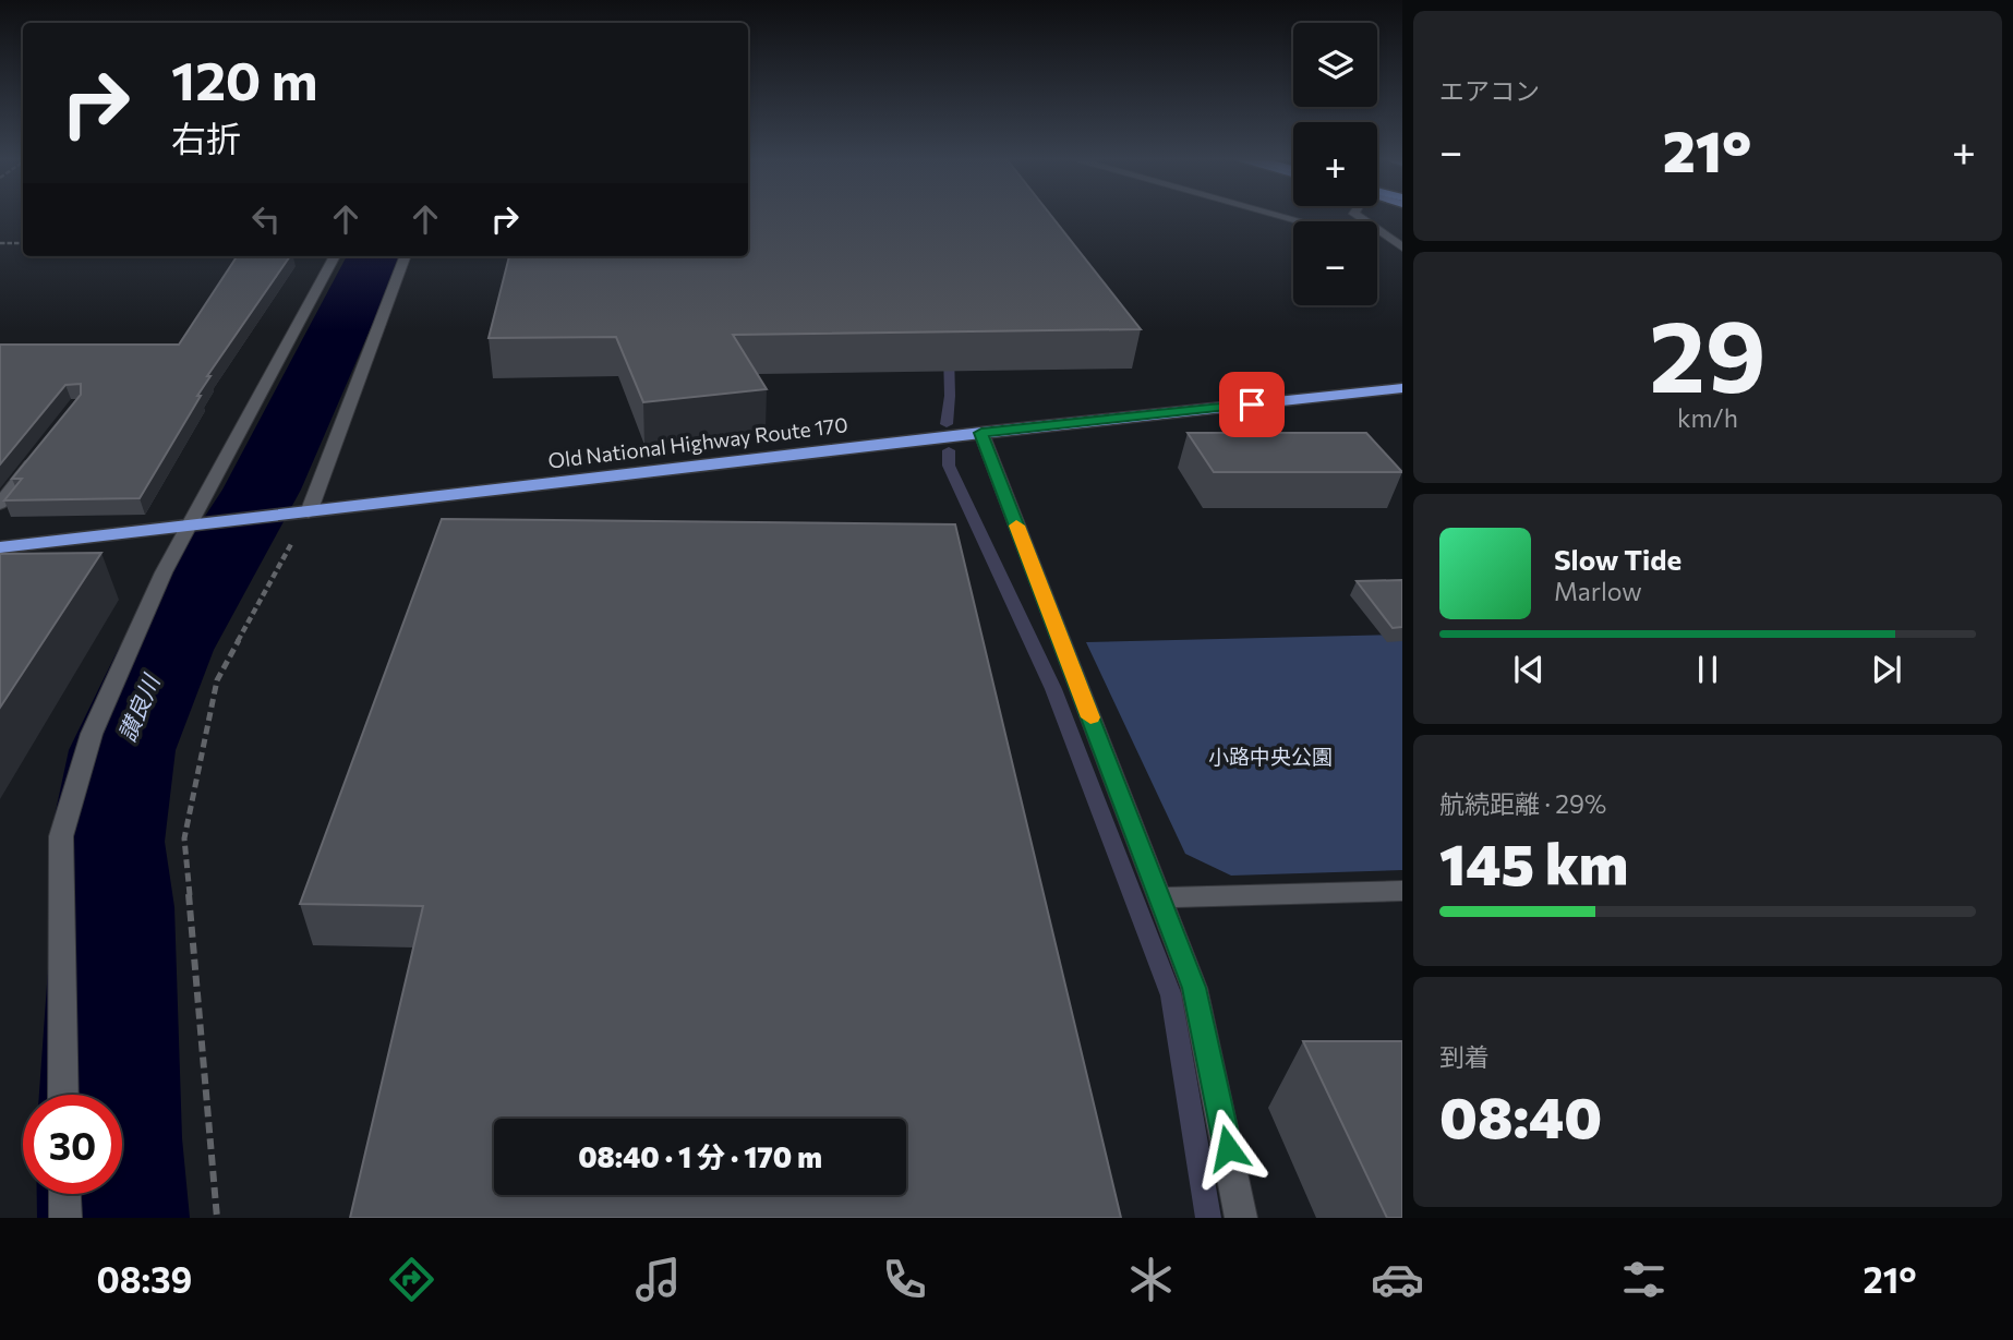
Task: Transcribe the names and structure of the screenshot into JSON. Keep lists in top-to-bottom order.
{
  "streets": {
    "highway": ["Old National Highway Route 170"]
  },
  "water": ["讃良川"],
  "parks": ["小路中央公園"],
  "page": {
    "tile": [
      "エアコン",
      ["29", "km/h"],
      ["航続距離 · 29%", "145 km"],
      ["到着", "08:40"]
    ],
    "map_buttons": ["+", "−"],
    "turn": ["120 m", "右折"],
    "heat": ["−", "21°", "+"],
    "song": ["Slow Tide", "Marlow"],
    "limit": "30",
    "trip": "08:40 · 1 分 · 170 m",
    "tabs": ["08:39", "21°"]
  }
}
